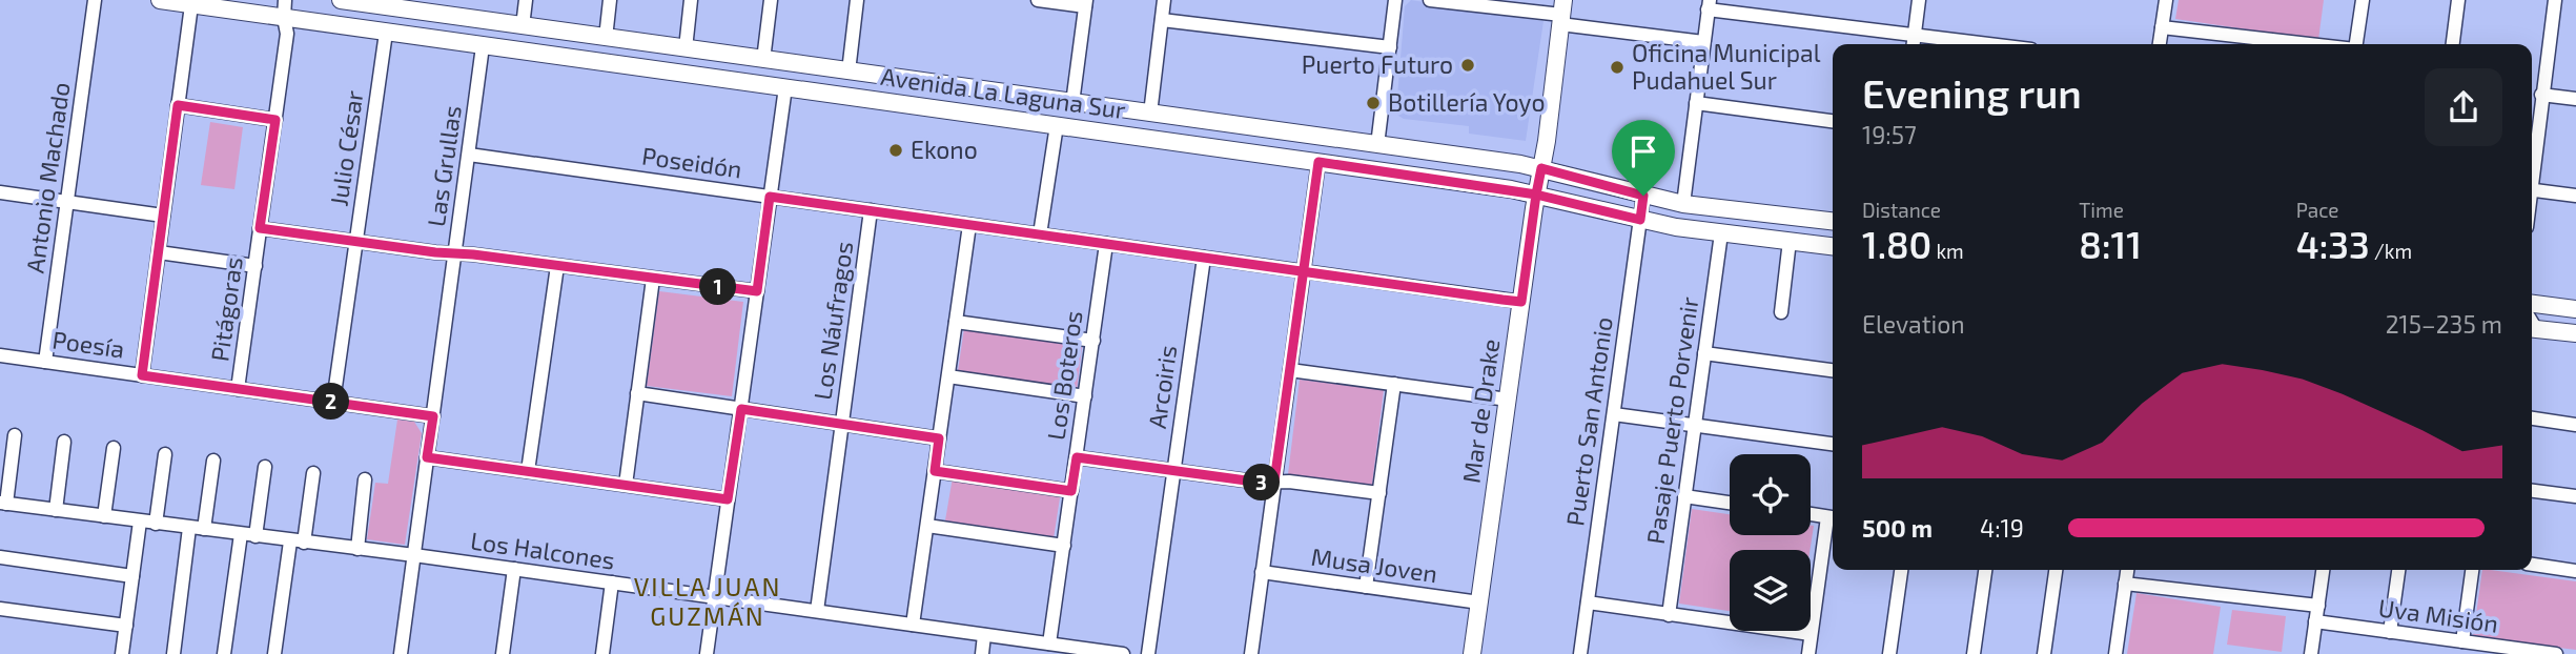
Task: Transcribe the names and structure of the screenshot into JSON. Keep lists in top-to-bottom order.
{
  "streets": {
    "street": [
      "Avenida La Laguna Sur",
      "Julio César",
      "Poseidón",
      "Las Grullas",
      "Antonio Machado",
      "Pitágoras",
      "Los Náufragos",
      "Poesía",
      "Los Boteros",
      "Arcoiris",
      "Mar de Drake",
      "Pasaje Puerto Porvenir",
      "Puerto San Antonio",
      "Los Halcones",
      "Musa Joven",
      "Uva Misión"
    ]
  },
  "crossings": [
    ["Avenida La Laguna Sur", "Julio César"],
    ["Avenida La Laguna Sur", "Las Grullas"],
    ["Avenida La Laguna Sur", "Pitágoras"],
    ["Avenida La Laguna Sur", "Mar de Drake"],
    ["Avenida La Laguna Sur", "Pasaje Puerto Porvenir"],
    ["Avenida La Laguna Sur", "Puerto San Antonio"],
    ["Julio César", "Poesía"],
    ["Poseidón", "Las Grullas"],
    ["Poseidón", "Los Náufragos"],
    ["Poseidón", "Los Boteros"],
    ["Poseidón", "Arcoiris"],
    ["Poseidón", "Mar de Drake"],
    ["Las Grullas", "Poesía"],
    ["Las Grullas", "Los Halcones"],
    ["Antonio Machado", "Poesía"],
    ["Pitágoras", "Poesía"],
    ["Los Náufragos", "Los Halcones"],
    ["Los Boteros", "Los Halcones"],
    ["Mar de Drake", "Musa Joven"]
  ],
  "districts": ["VILLA JUAN GUZMÁN"],
  "places": [
    "Puerto Futuro",
    "Oficina Municipal Pudahuel Sur",
    "Botillería Yoyo",
    "Ekono"
  ],
  "page": {
    "heading": ["Evening run", "19:57"],
    "stats": [
      ["Distance", "1.80 km"],
      ["Time", "8:11"],
      ["Pace", "4:33 /km"]
    ],
    "pins": ["1", "2", "3"],
    "chart": ["Elevation", "215–235 m"],
    "list": [
      {
        "name": "500 m",
        "note": "4:19"
      }
    ]
  }
}
